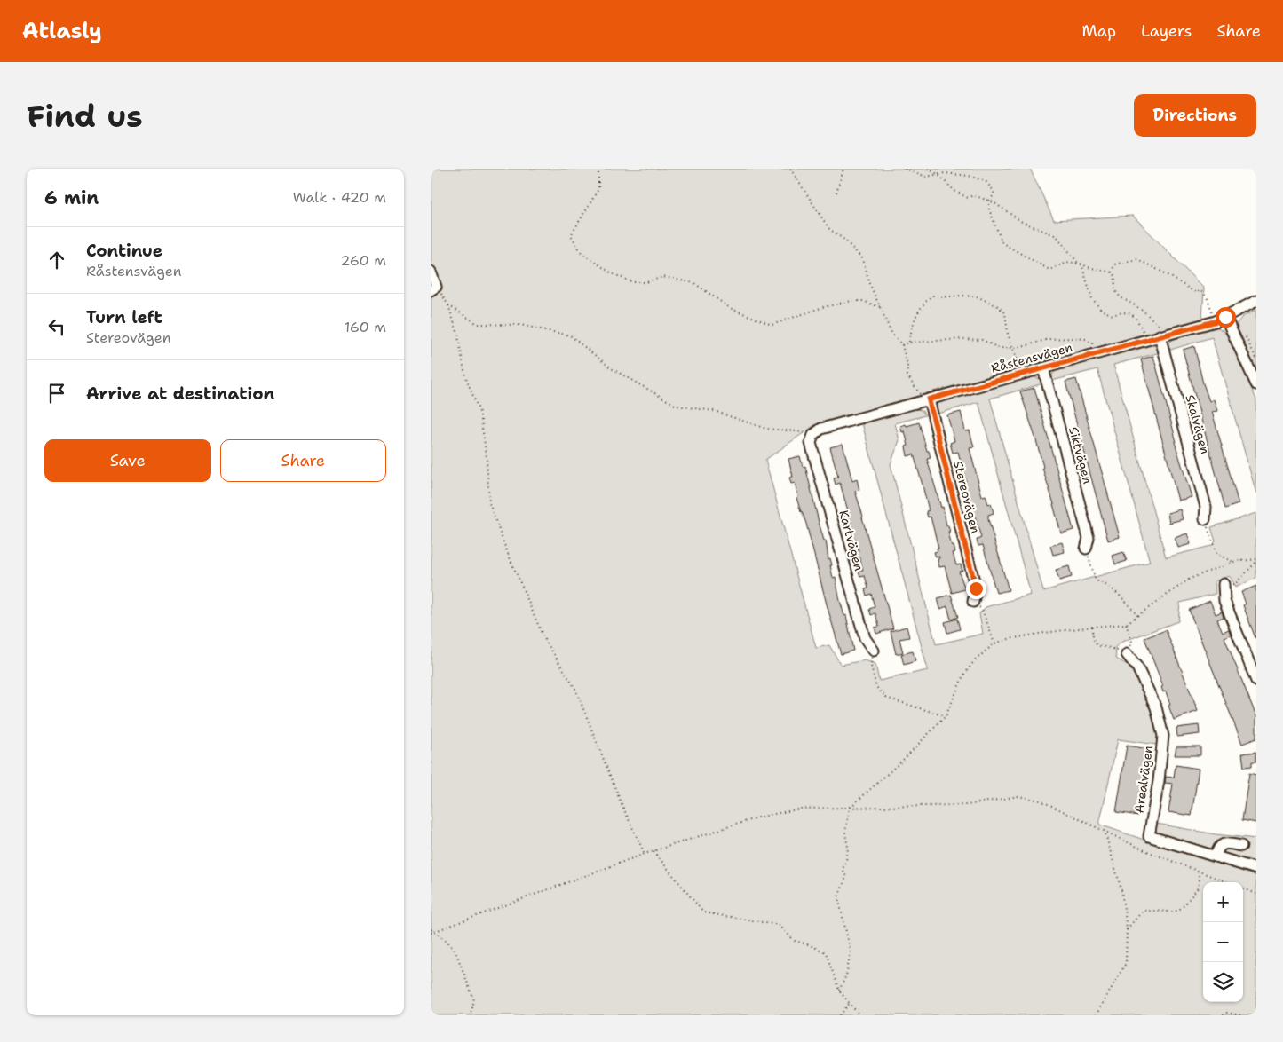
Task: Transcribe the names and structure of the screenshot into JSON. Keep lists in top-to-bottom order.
{
  "streets": {
    "street": [
      "Råstensvägen",
      "Skalvägen",
      "Siktvägen",
      "Stereovägen",
      "Kartvägen",
      "Arealvägen"
    ]
  },
  "crossings": [
    ["Råstensvägen", "Skalvägen"],
    ["Råstensvägen", "Siktvägen"],
    ["Råstensvägen", "Stereovägen"],
    ["Råstensvägen", "Kartvägen"]
  ],
  "page": {
    "header": "Atlasly",
    "nav": ["Map", "Layers", "Share"],
    "buttons": [
      "Directions",
      ["Save", "Share"]
    ],
    "title": "Find us",
    "heading": ["6 min", "Walk · 420 m"],
    "list": [
      ["Continue", "Råstensvägen", "260 m"],
      ["Turn left", "Stereovägen", "160 m"],
      "Arrive at destination"
    ],
    "map_buttons": ["+", "−"]
  }
}
